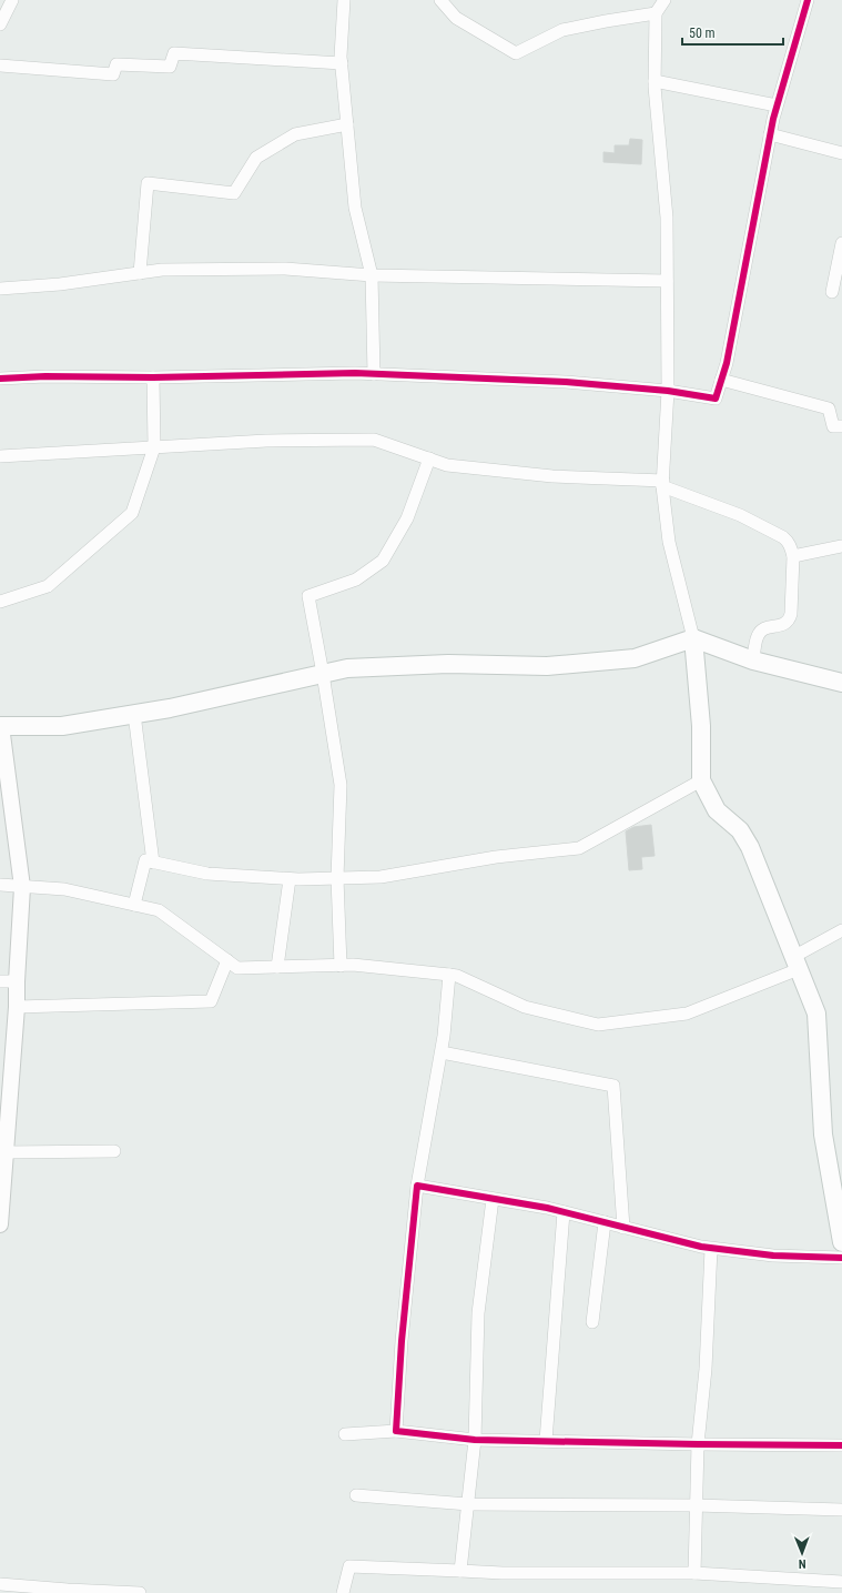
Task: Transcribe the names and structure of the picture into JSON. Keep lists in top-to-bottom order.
{
  "scale_bar": "50 m",
  "north": "bottom"
}
